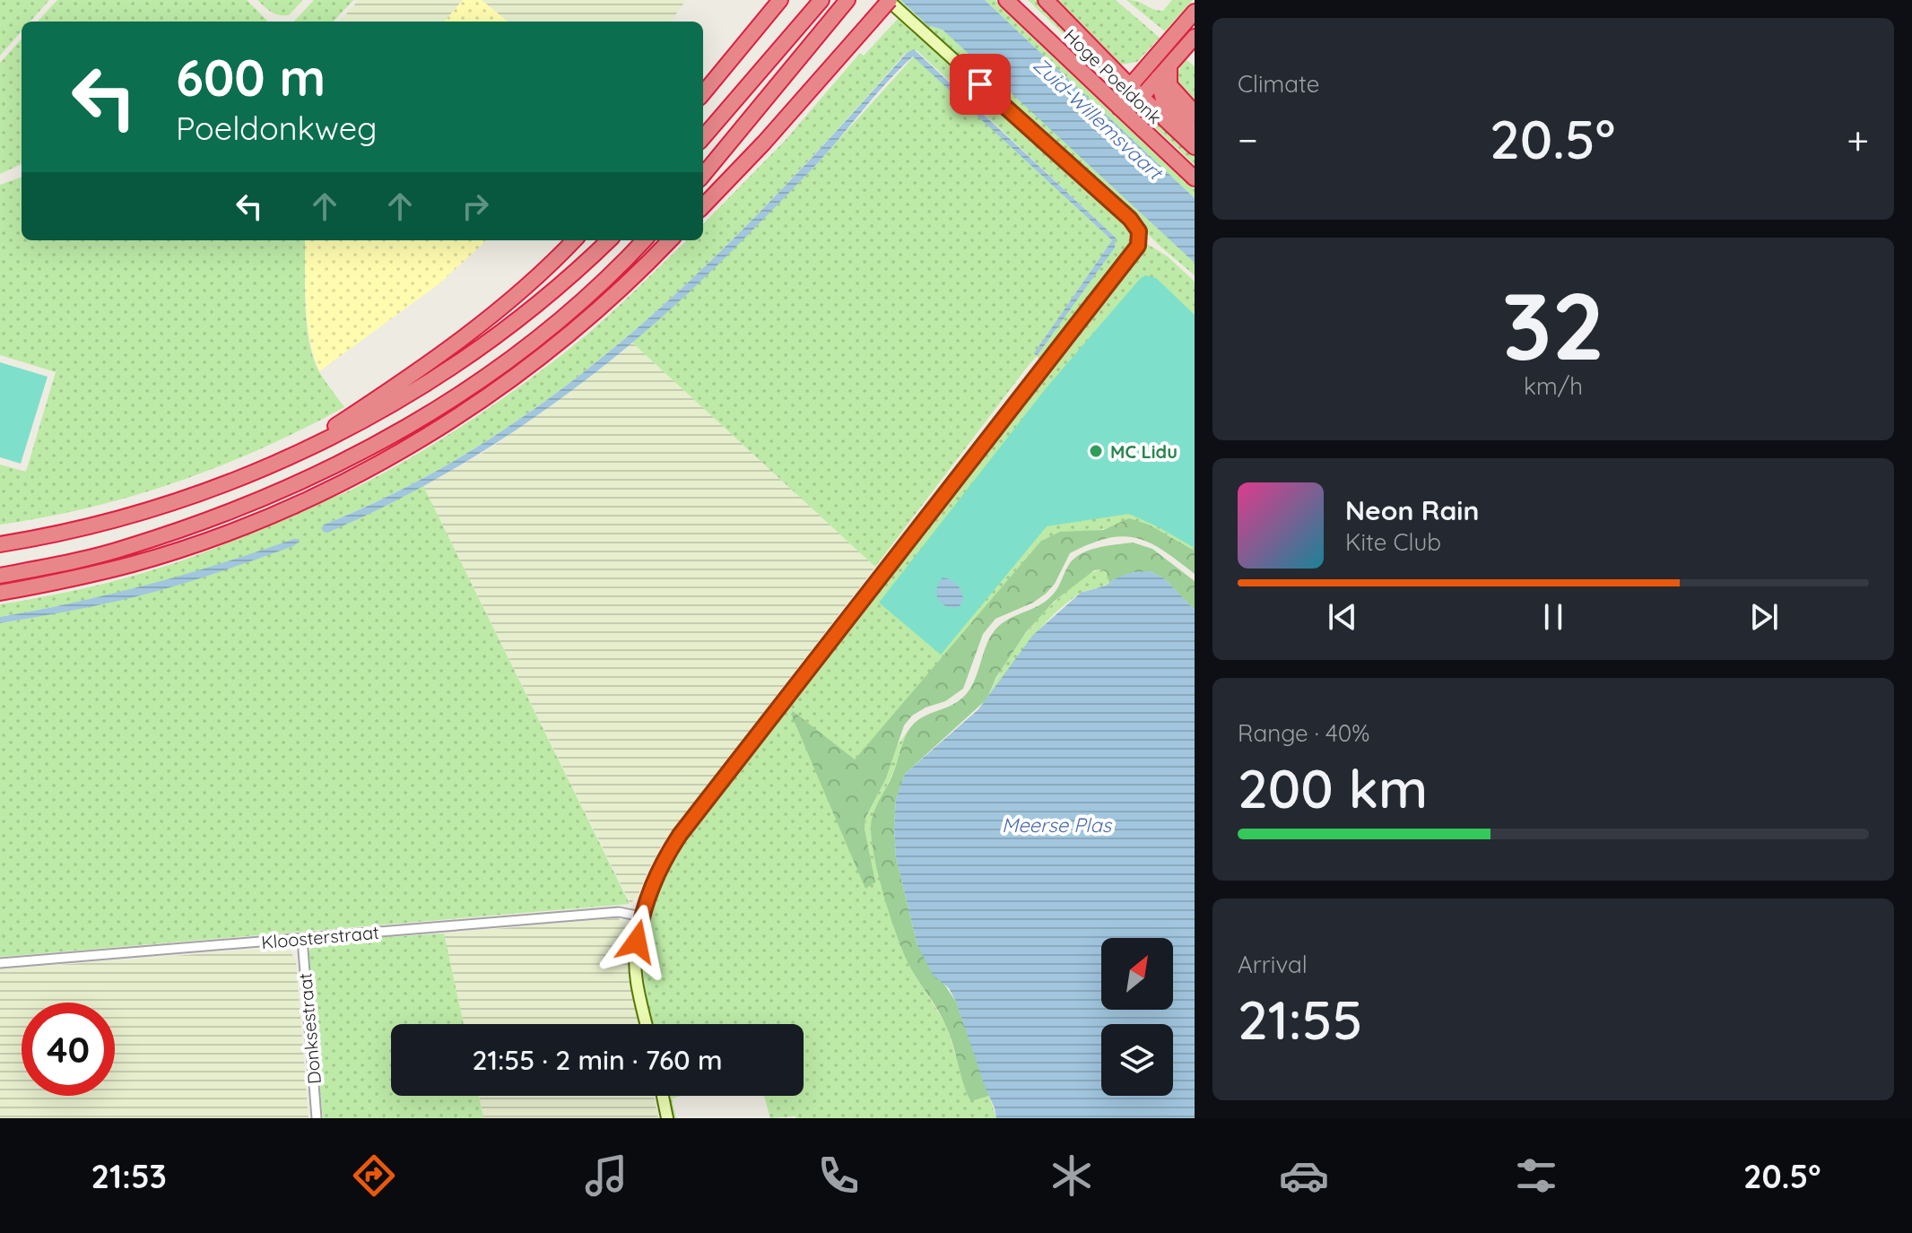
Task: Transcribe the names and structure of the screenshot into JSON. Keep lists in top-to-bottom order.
{
  "streets": {
    "highway": ["Hoge Poeldonk"],
    "street": ["Kloosterstraat", "Donksestraat"]
  },
  "crossings": [
    ["Kloosterstraat", "Donksestraat"]
  ],
  "water": ["Zuid-Willemsvaart", "Meerse Plas"],
  "places": ["MC Lidu"],
  "north": "top right",
  "page": {
    "tile": [
      "Climate",
      ["32", "km/h"],
      ["Range · 40%", "200 km"],
      ["Arrival", "21:55"]
    ],
    "turn": ["600 m", "Poeldonkweg"],
    "heat": ["−", "20.5°", "+"],
    "song": ["Neon Rain", "Kite Club"],
    "limit": "40",
    "trip": "21:55 · 2 min · 760 m",
    "tabs": ["21:53", "20.5°"]
  }
}
